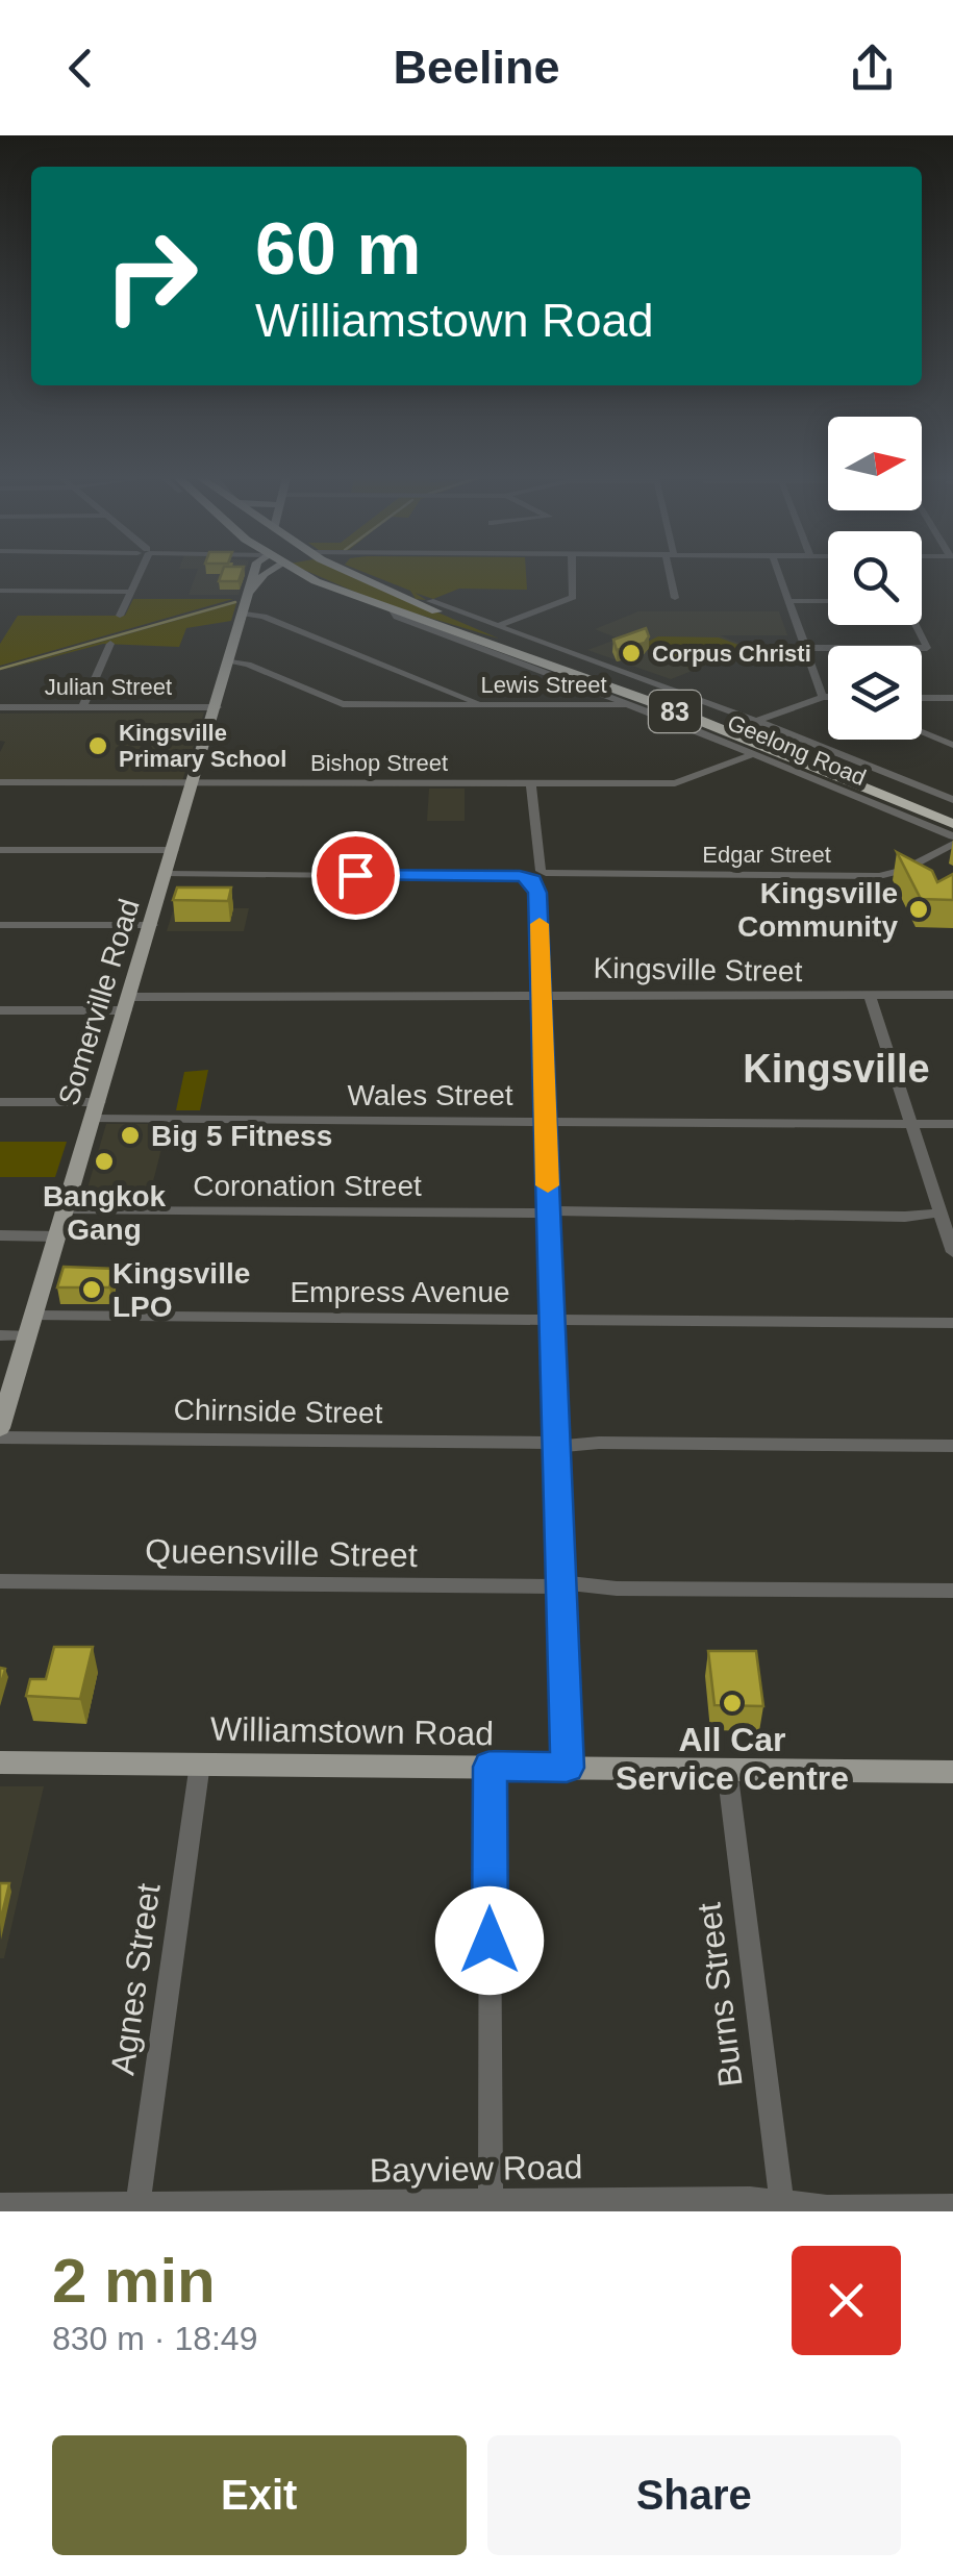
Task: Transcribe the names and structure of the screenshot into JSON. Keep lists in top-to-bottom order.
{
  "streets": {
    "highway": ["83", "Geelong Road"],
    "main road": ["Somerville Road", "Williamstown Road"],
    "street": [
      "Lewis Street",
      "Julian Street",
      "Bishop Street",
      "Edgar Street",
      "Kingsville Street",
      "Wales Street",
      "Coronation Street",
      "Empress Avenue",
      "Chirnside Street",
      "Queensville Street",
      "Agnes Street",
      "Burns Street",
      "Bayview Road"
    ]
  },
  "crossings": [
    ["Lewis Street", "Geelong Road"],
    ["Lewis Street", "Somerville Road"],
    ["Julian Street", "Somerville Road"],
    ["Geelong Road", "Bishop Street"],
    ["Geelong Road", "Edgar Street"],
    ["Bishop Street", "Somerville Road"],
    ["Edgar Street", "Somerville Road"],
    ["Kingsville Street", "Somerville Road"],
    ["Somerville Road", "Wales Street"],
    ["Somerville Road", "Coronation Street"],
    ["Somerville Road", "Empress Avenue"],
    ["Williamstown Road", "Agnes Street"],
    ["Williamstown Road", "Burns Street"],
    ["Agnes Street", "Bayview Road"],
    ["Burns Street", "Bayview Road"]
  ],
  "districts": ["Kingsville"],
  "places": [
    "Corpus Christi",
    "Kingsville Primary School",
    "Kingsville Community",
    "Big 5 Fitness",
    "Bangkok Gang",
    "Kingsville LPO",
    "All Car Service Centre"
  ],
  "north": "right",
  "page": {
    "header": "Beeline",
    "turn": ["60 m", "Williamstown Road"],
    "heading": ["2 min", "830 m · 18:49"],
    "buttons": ["Exit", "Share"]
  }
}
